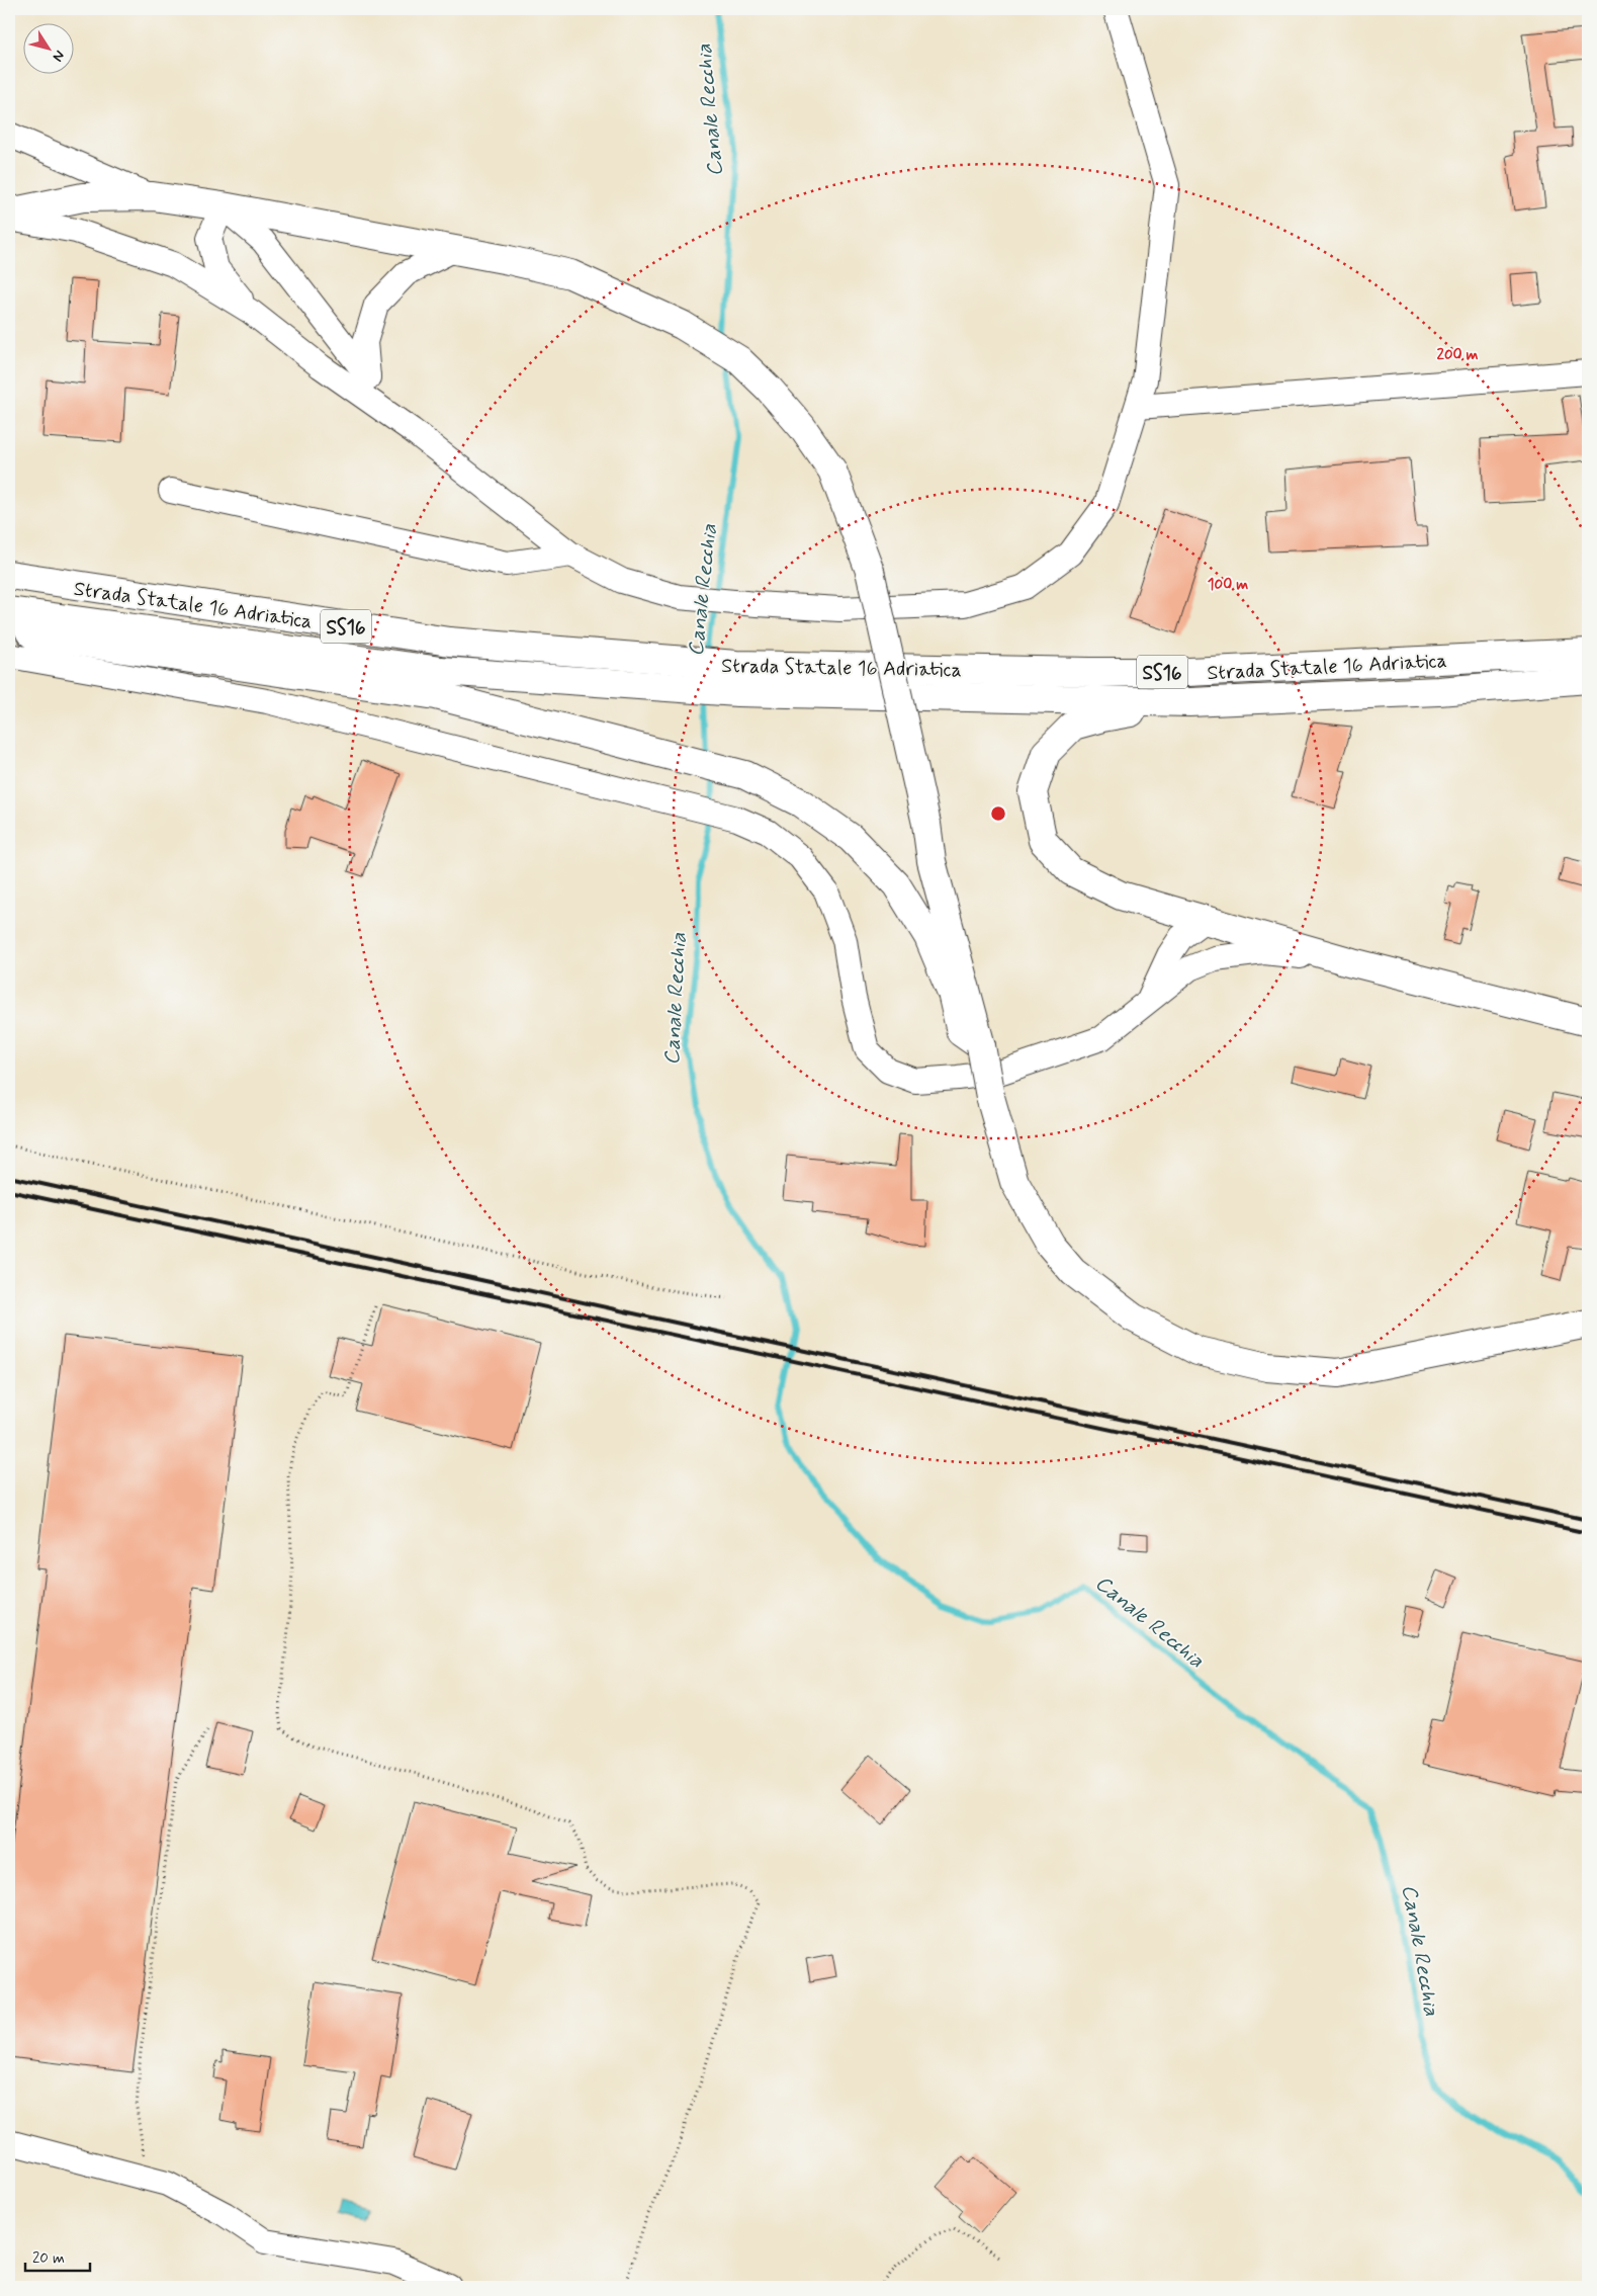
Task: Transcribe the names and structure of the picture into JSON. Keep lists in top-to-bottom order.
{
  "streets": {
    "main road": ["Strada Statale 16 Adriatica", "SS16"]
  },
  "water": ["Canale Recchia"],
  "scale_bar": "20 m",
  "north": "bottom right",
  "rings": ["200 m", "100 m"]
}
